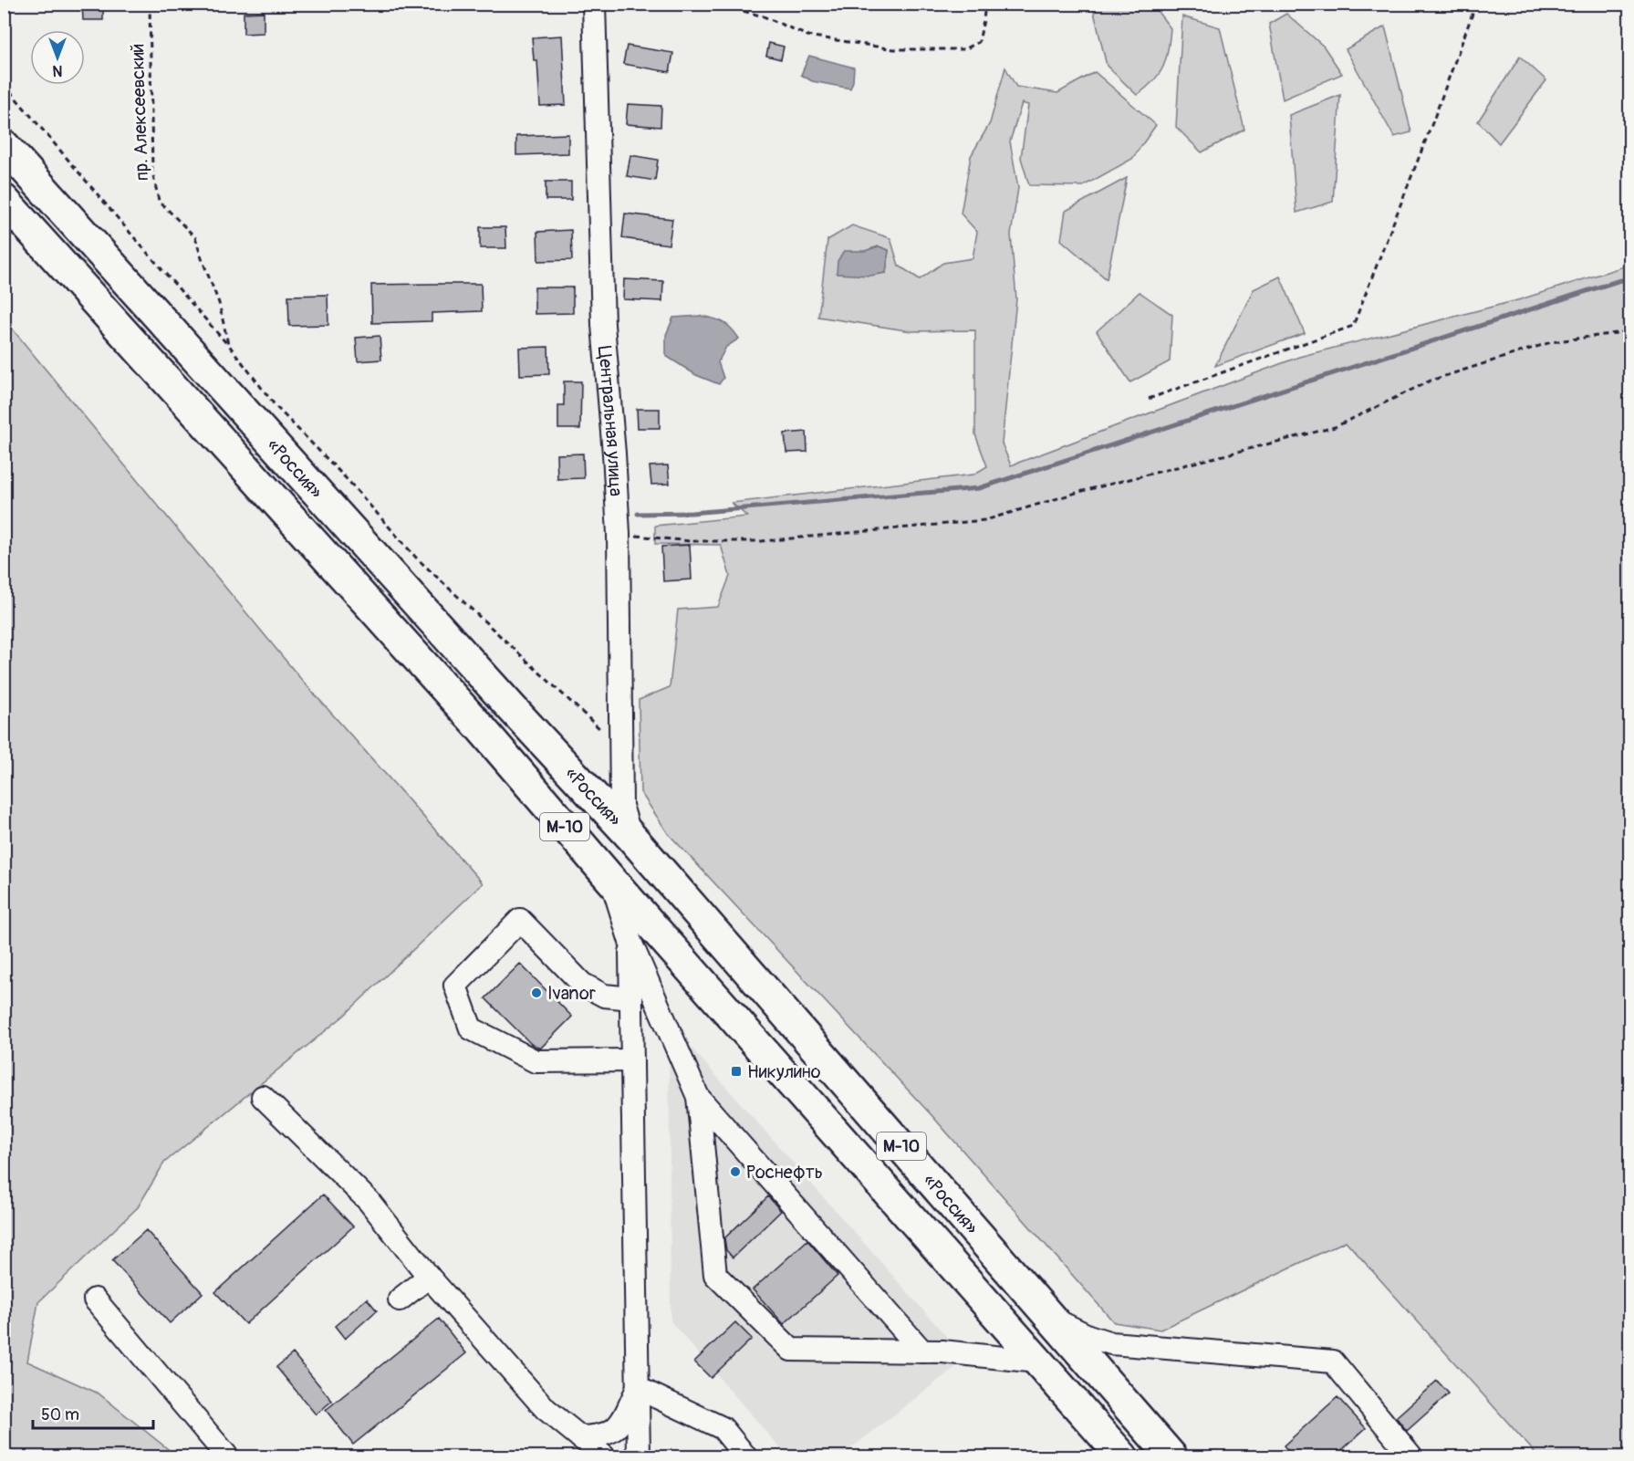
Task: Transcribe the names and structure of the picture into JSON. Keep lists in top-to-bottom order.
{
  "streets": {
    "highway": ["«Россия»", "М-10"],
    "street": ["Центральная улица"],
    "path": ["пр. Алексеевский"]
  },
  "crossings": [
    ["Центральная улица", "«Россия»"]
  ],
  "places": {
    "other": ["Ivanor", "Роснефть"],
    "transit": ["Никулино"]
  },
  "scale_bar": "50 m",
  "north": "bottom"
}
